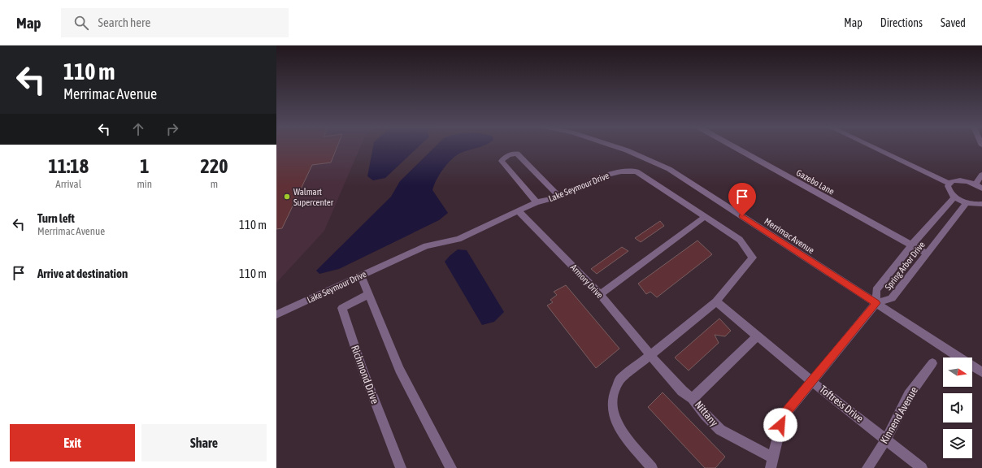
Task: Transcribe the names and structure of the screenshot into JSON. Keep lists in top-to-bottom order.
{
  "streets": {
    "street": [
      "Gazebo Lane",
      "Lake Seymour Drive",
      "Merrimac Avenue",
      "Spring Arbor Drive",
      "Armory Drive",
      "Richmond Drive",
      "Toftress Drive",
      "Nittany",
      "Kinnend Avenue"
    ]
  },
  "crossings": [
    ["Gazebo Lane", "Spring Arbor Drive"],
    ["Lake Seymour Drive", "Armory Drive"],
    ["Lake Seymour Drive", "Toftress Drive"],
    ["Lake Seymour Drive", "Nittany"],
    ["Merrimac Avenue", "Spring Arbor Drive"],
    ["Armory Drive", "Nittany"],
    ["Toftress Drive", "Kinnend Avenue"]
  ],
  "places": ["Walmart Supercenter"],
  "north": "right",
  "page": {
    "header": "Map",
    "search": "Search here",
    "nav": ["Map", "Directions", "Saved"],
    "turn": ["110 m", "Merrimac Avenue"],
    "eta": [
      "11:18",
      "Arrival",
      "1",
      "min",
      "220",
      "m"
    ],
    "list": [
      {
        "name": "Turn left",
        "note": "Merrimac Avenue",
        "value": "110 m"
      },
      {
        "name": "Arrive at destination",
        "value": "110 m"
      }
    ],
    "buttons": ["Exit", "Share"]
  }
}
